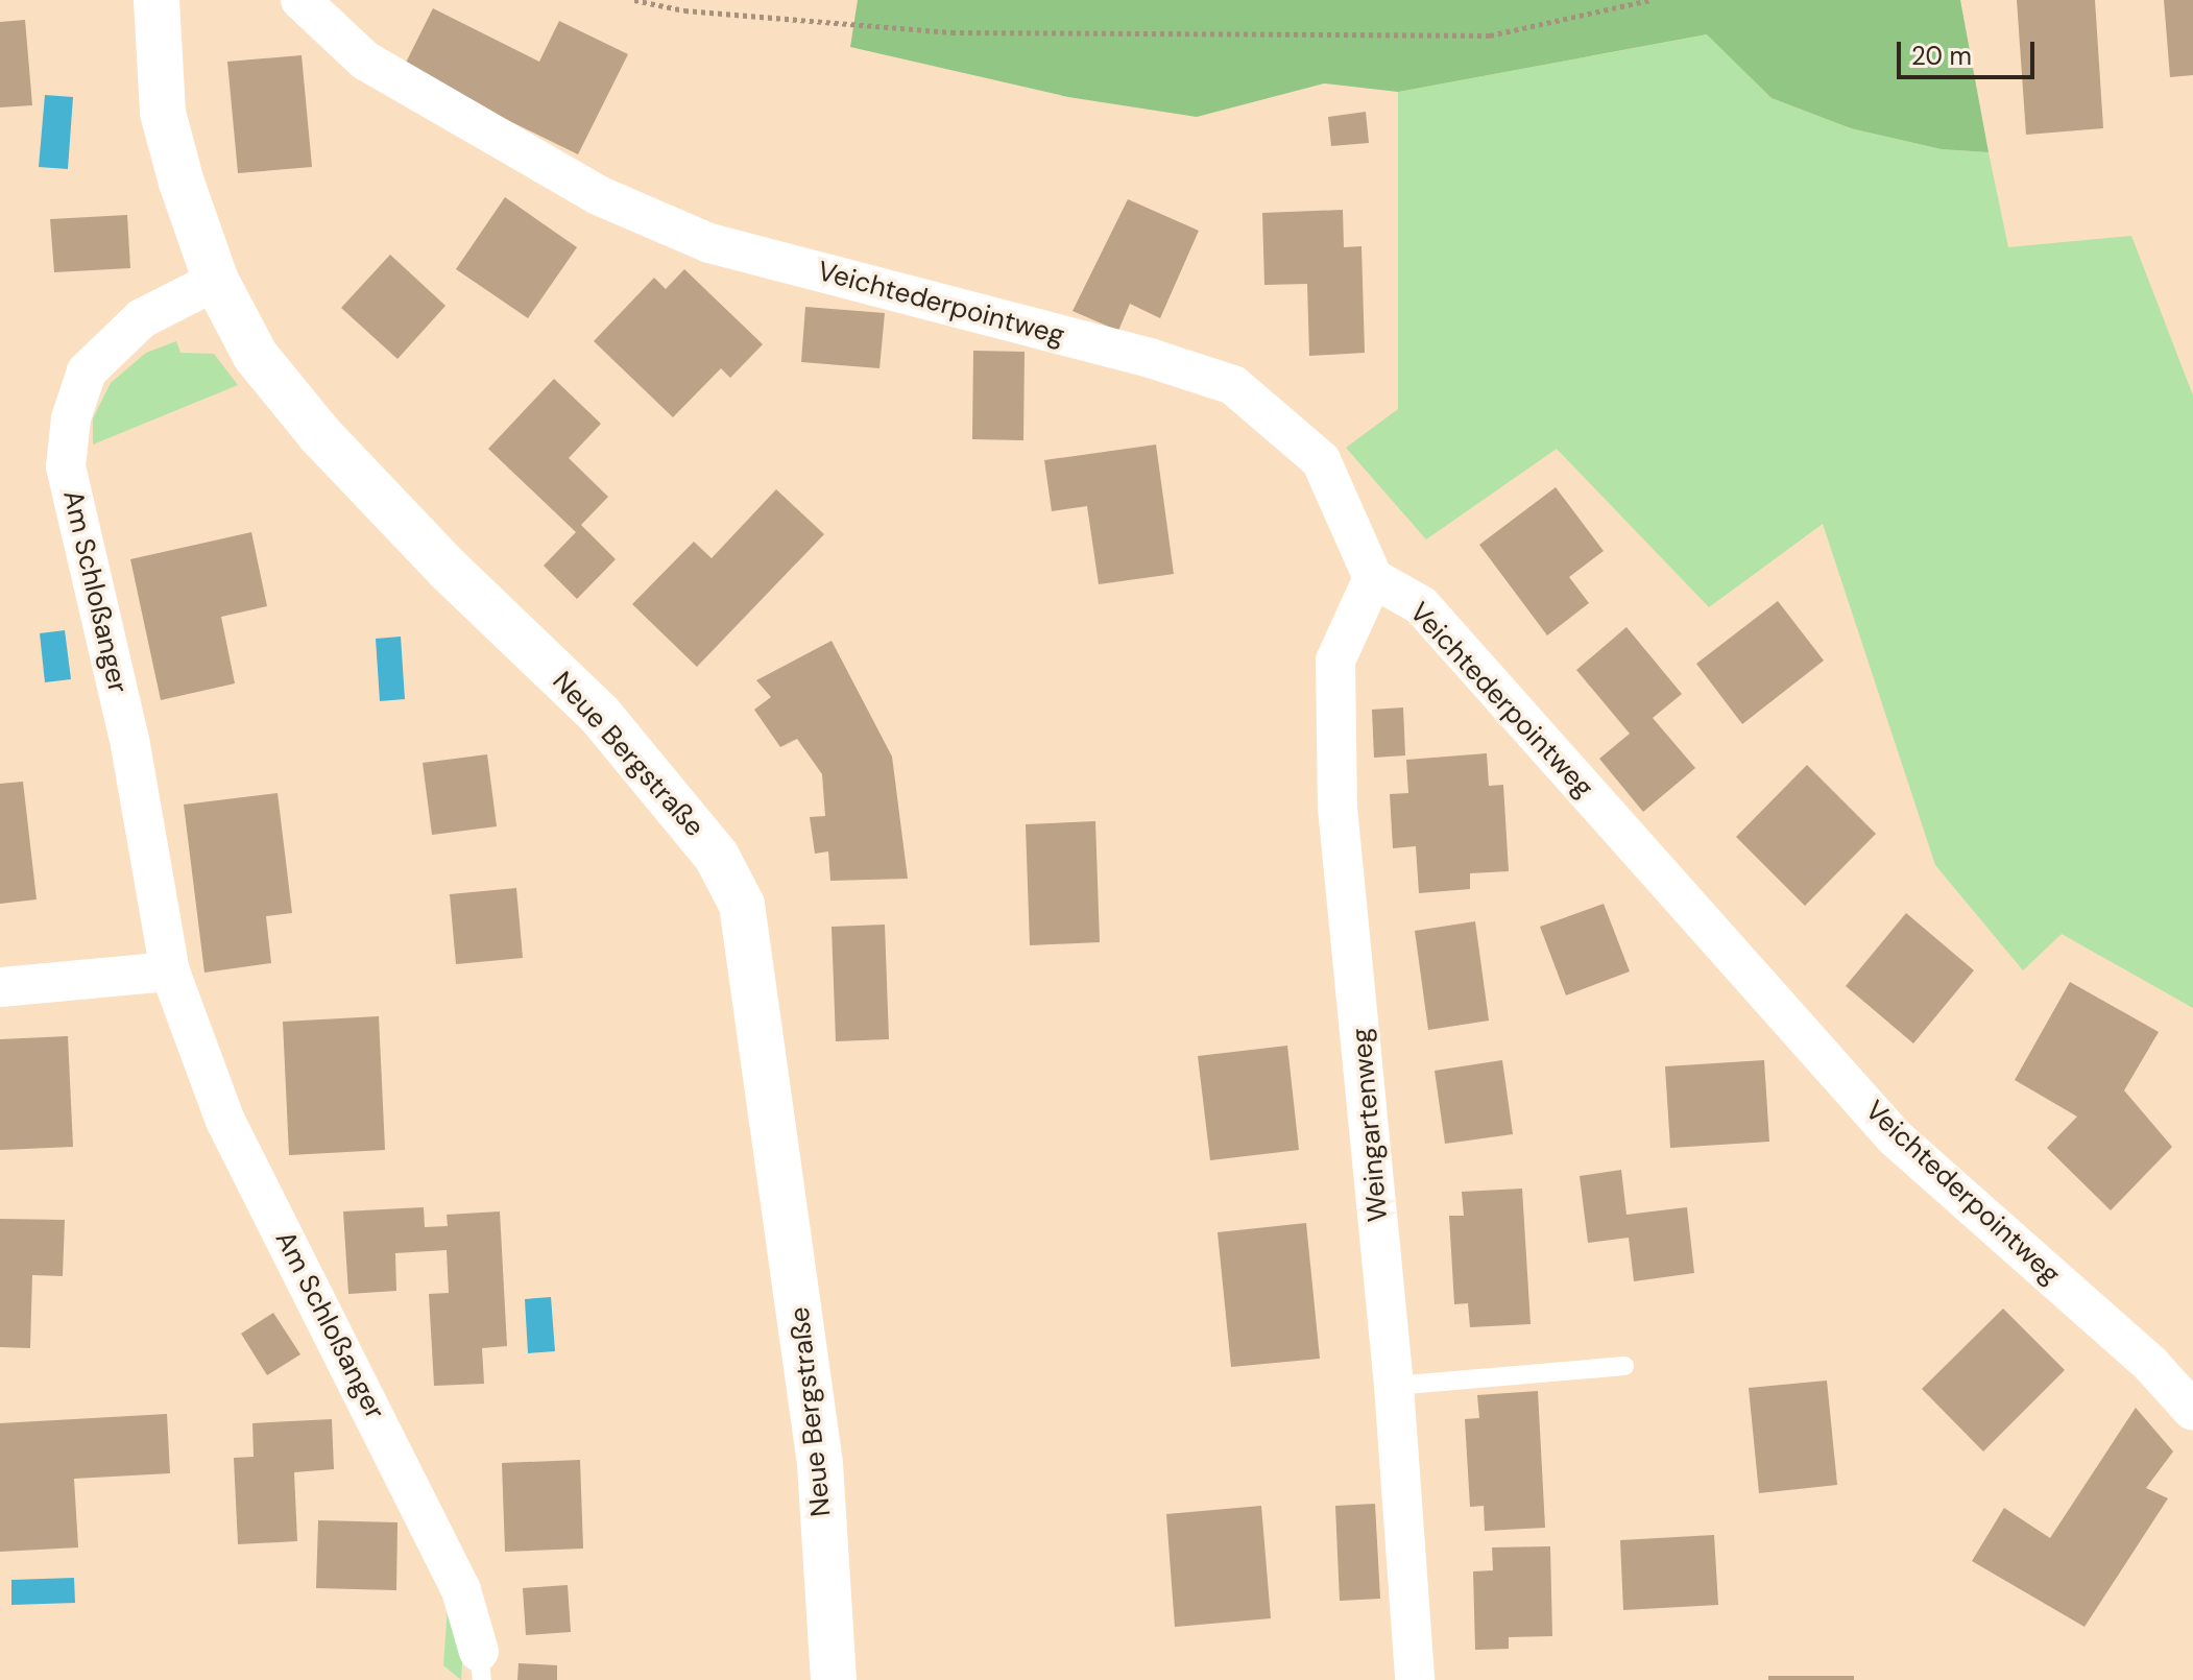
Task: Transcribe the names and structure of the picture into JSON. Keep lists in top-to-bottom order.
{
  "streets": {
    "street": [
      "Veichtederpointweg",
      "Am Schloßanger",
      "Neue Bergstraße",
      "Weingartenweg"
    ]
  },
  "crossings": [
    ["Veichtederpointweg", "Weingartenweg"],
    ["Am Schloßanger", "Neue Bergstraße"]
  ],
  "scale_bar": "20 m"
}
